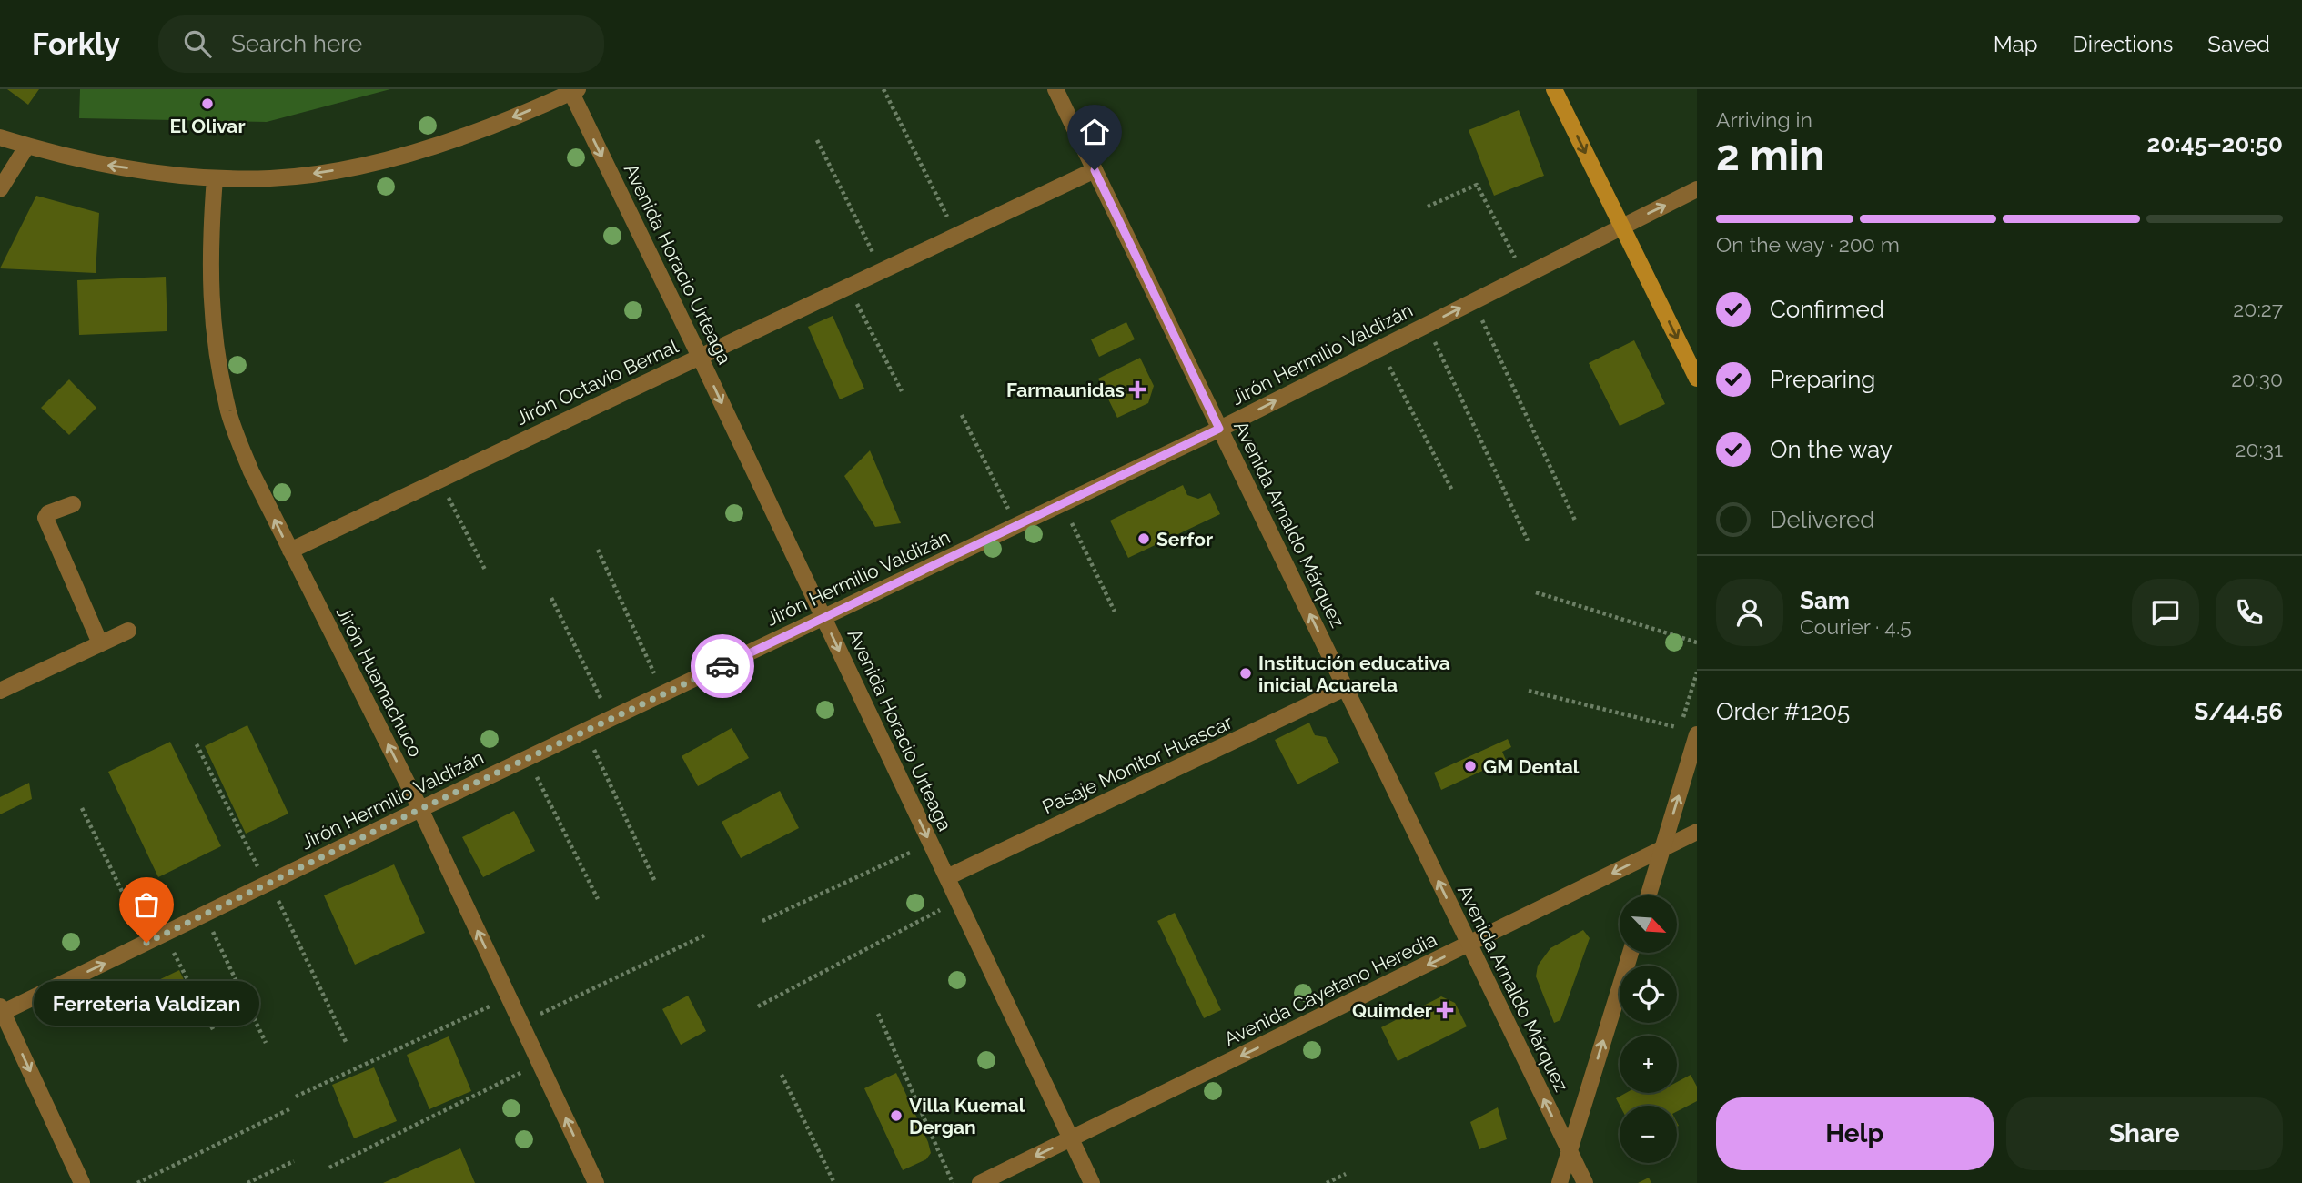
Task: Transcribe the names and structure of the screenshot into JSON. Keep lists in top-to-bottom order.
{
  "streets": {
    "street": [
      "Avenida Horacio Urteaga",
      "Jirón Hermilio Valdizán",
      "Jirón Octavio Bernal",
      "Avenida Arnaldo Márquez",
      "Jirón Huamachuco",
      "Pasaje Monitor Huascar",
      "Avenida Cayetano Heredia"
    ]
  },
  "crossings": [
    ["Avenida Horacio Urteaga", "Jirón Hermilio Valdizán"],
    ["Avenida Horacio Urteaga", "Jirón Octavio Bernal"],
    ["Avenida Horacio Urteaga", "Pasaje Monitor Huascar"],
    ["Avenida Horacio Urteaga", "Avenida Cayetano Heredia"],
    ["Jirón Hermilio Valdizán", "Avenida Arnaldo Márquez"],
    ["Jirón Hermilio Valdizán", "Jirón Huamachuco"],
    ["Jirón Octavio Bernal", "Avenida Arnaldo Márquez"],
    ["Jirón Octavio Bernal", "Jirón Huamachuco"],
    ["Avenida Arnaldo Márquez", "Pasaje Monitor Huascar"],
    ["Avenida Arnaldo Márquez", "Avenida Cayetano Heredia"]
  ],
  "one_way": [
    "Avenida Horacio Urteaga",
    "Avenida Arnaldo Márquez",
    "Jirón Huamachuco",
    "Avenida Cayetano Heredia"
  ],
  "places": {
    "other": [
      "El Olivar",
      "Serfor",
      "Institución educativa inicial Acuarela",
      "GM Dental",
      "Ferreteria Valdizan",
      "Villa Kuemal Dergan"
    ],
    "health": ["Farmaunidas", "Quimder"]
  },
  "north": "bottom right",
  "page": {
    "header": "Forkly",
    "search": "Search here",
    "nav": ["Map", "Directions", "Saved"],
    "heading": ["2 min", "Arriving in", "20:45–20:50"],
    "panel": [
      "Sam",
      "Courier · 4.5",
      "Order #1205",
      "S/44.56"
    ],
    "bar": "On the way · 200 m",
    "list": [
      ["Confirmed", "20:27"],
      ["Preparing", "20:30"],
      ["On the way", "20:31"],
      "Delivered"
    ],
    "map_buttons": ["+", "−"],
    "bubble": "Ferreteria Valdizan",
    "buttons": ["Help", "Share"]
  }
}
